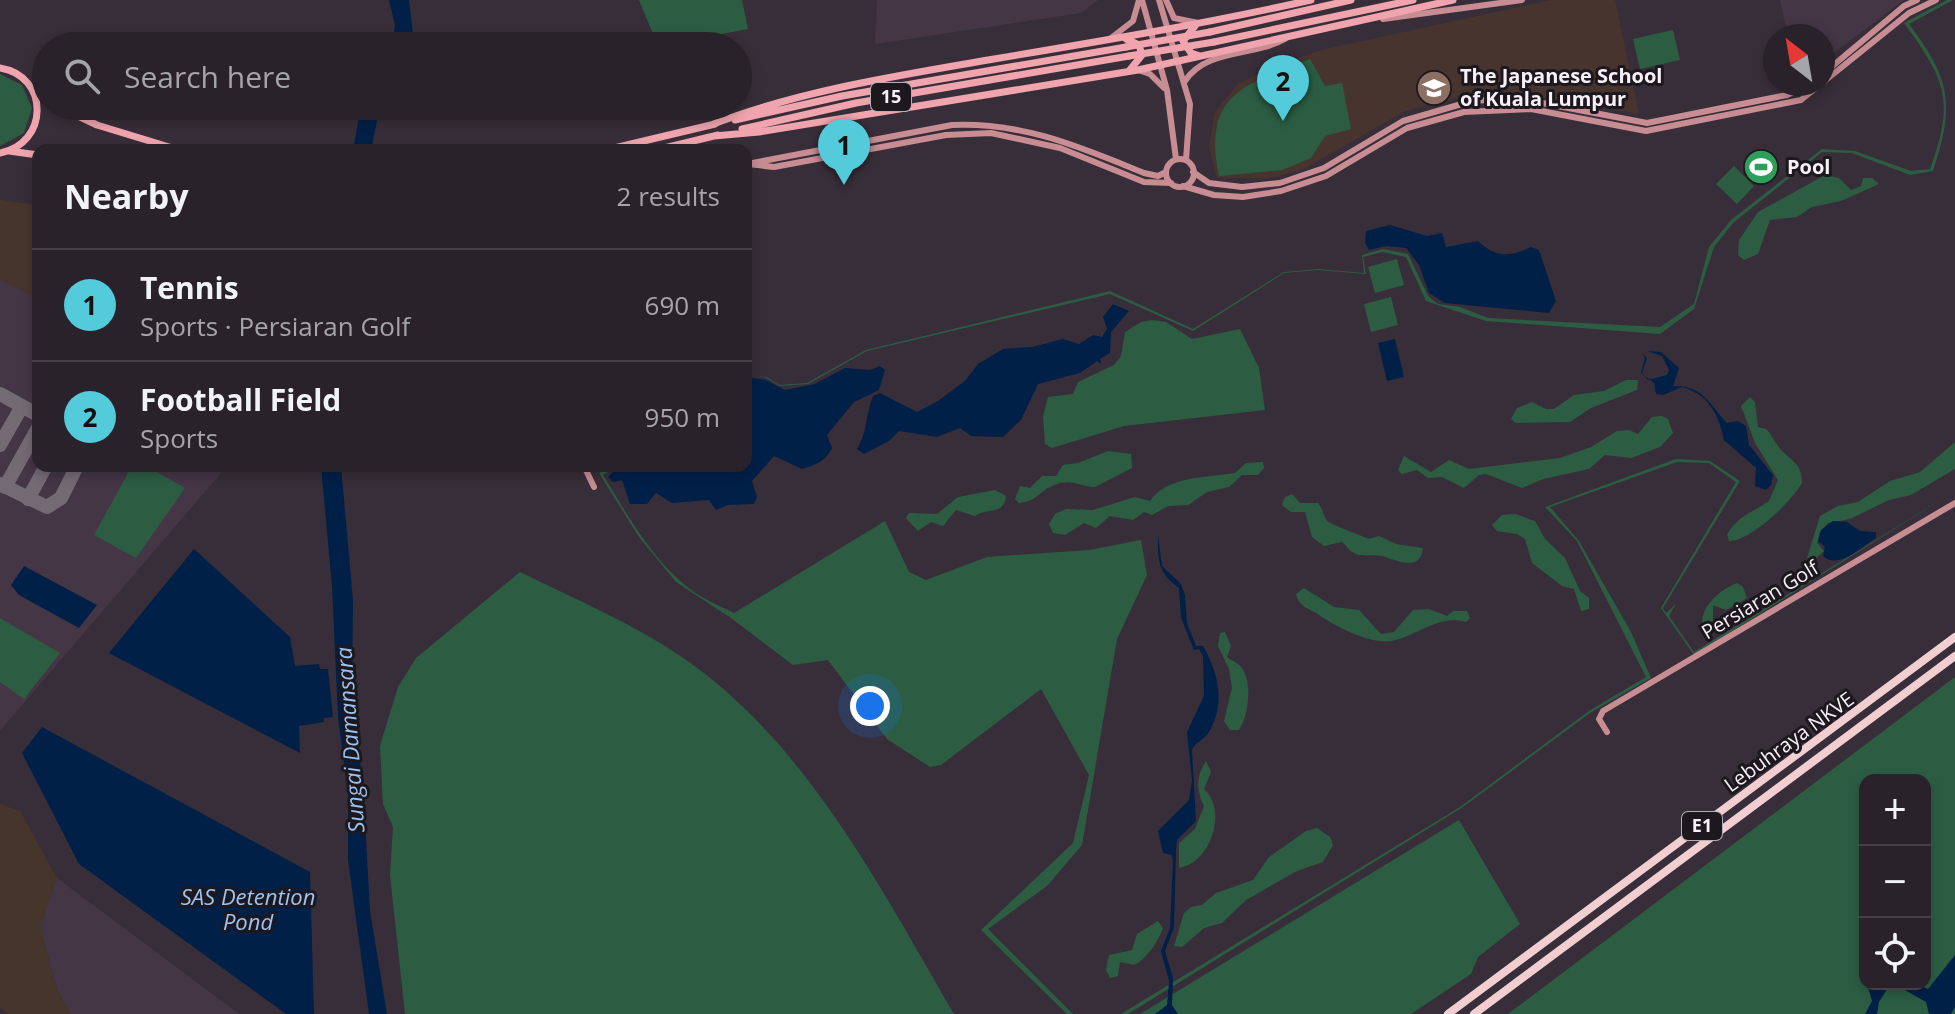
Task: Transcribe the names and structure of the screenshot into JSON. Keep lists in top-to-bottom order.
{
  "streets": {
    "highway": ["Lebuhraya NKVE", "E1"],
    "main road": ["15"],
    "street": ["Persiaran Golf"]
  },
  "water": ["Sungai Damansara", "SAS Detention Pond"],
  "places": {
    "school or university": ["The Japanese School of Kuala Lumpur"],
    "sports": ["Pool"]
  },
  "north": "top left",
  "page": {
    "search": "Search here",
    "pins": ["2", "1"],
    "heading": ["Nearby", "2 results"],
    "list": [
      {
        "mark": "1",
        "name": "Tennis",
        "note": "Sports · Persiaran Golf",
        "value": "690 m"
      },
      {
        "mark": "2",
        "name": "Football Field",
        "note": "Sports",
        "value": "950 m"
      }
    ],
    "map_buttons": ["+", "−"]
  }
}
